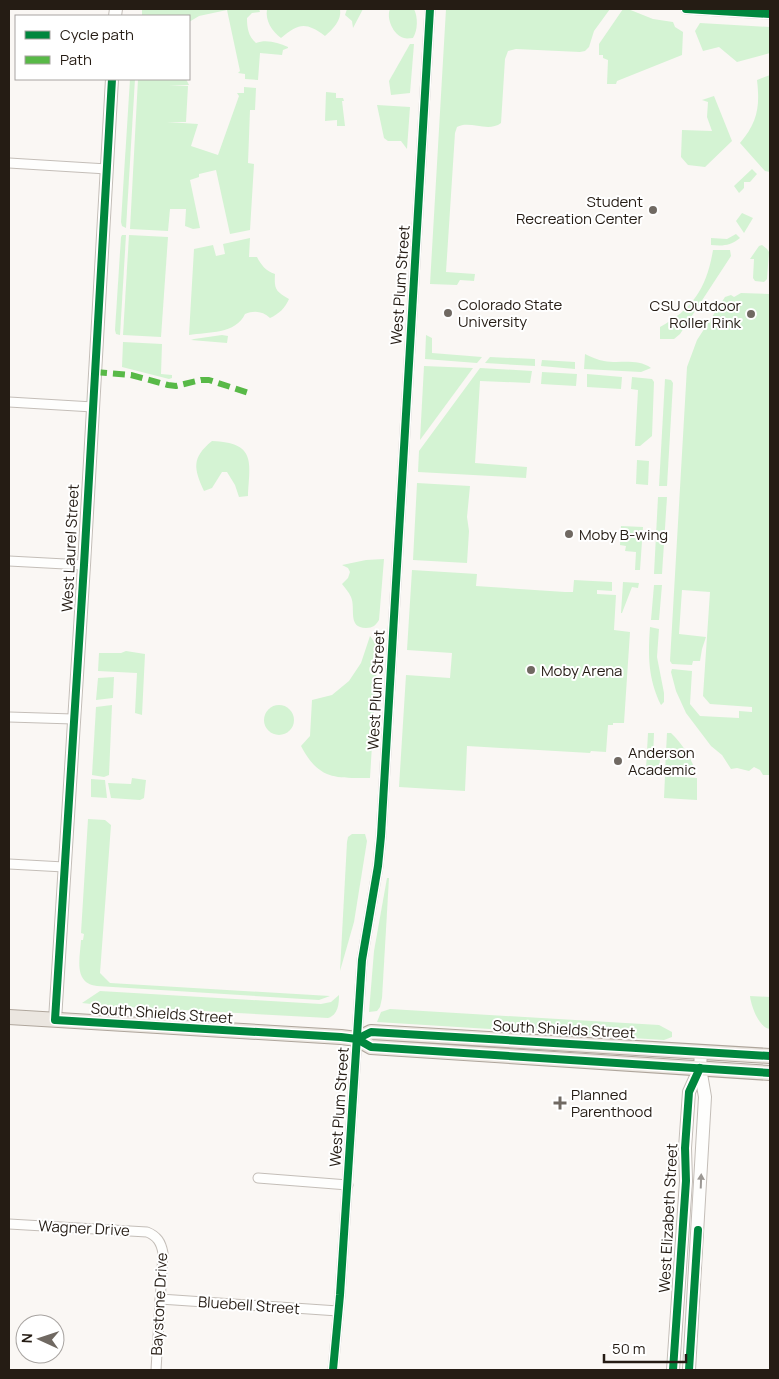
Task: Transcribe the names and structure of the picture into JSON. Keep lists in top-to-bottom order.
{
  "streets": {
    "main road": ["West Laurel Street", "South Shields Street", "West Elizabeth Street"],
    "street": [
      "West Plum Street",
      "Wagner Drive",
      "Baystone Drive",
      "Bluebell Street"
    ]
  },
  "crossings": [
    ["West Plum Street", "South Shields Street"],
    ["West Plum Street", "Bluebell Street"],
    ["West Laurel Street", "South Shields Street"],
    ["South Shields Street", "West Elizabeth Street"],
    ["Wagner Drive", "Baystone Drive"],
    ["Baystone Drive", "Bluebell Street"]
  ],
  "places": {
    "other": [
      "Student Recreation Center",
      "Colorado State University",
      "CSU Outdoor Roller Rink",
      "Moby B-wing",
      "Moby Arena",
      "Anderson Academic"
    ],
    "health": ["Planned Parenthood"]
  },
  "legend": ["Cycle path", "Path"],
  "scale_bar": "50 m",
  "north": "left"
}
